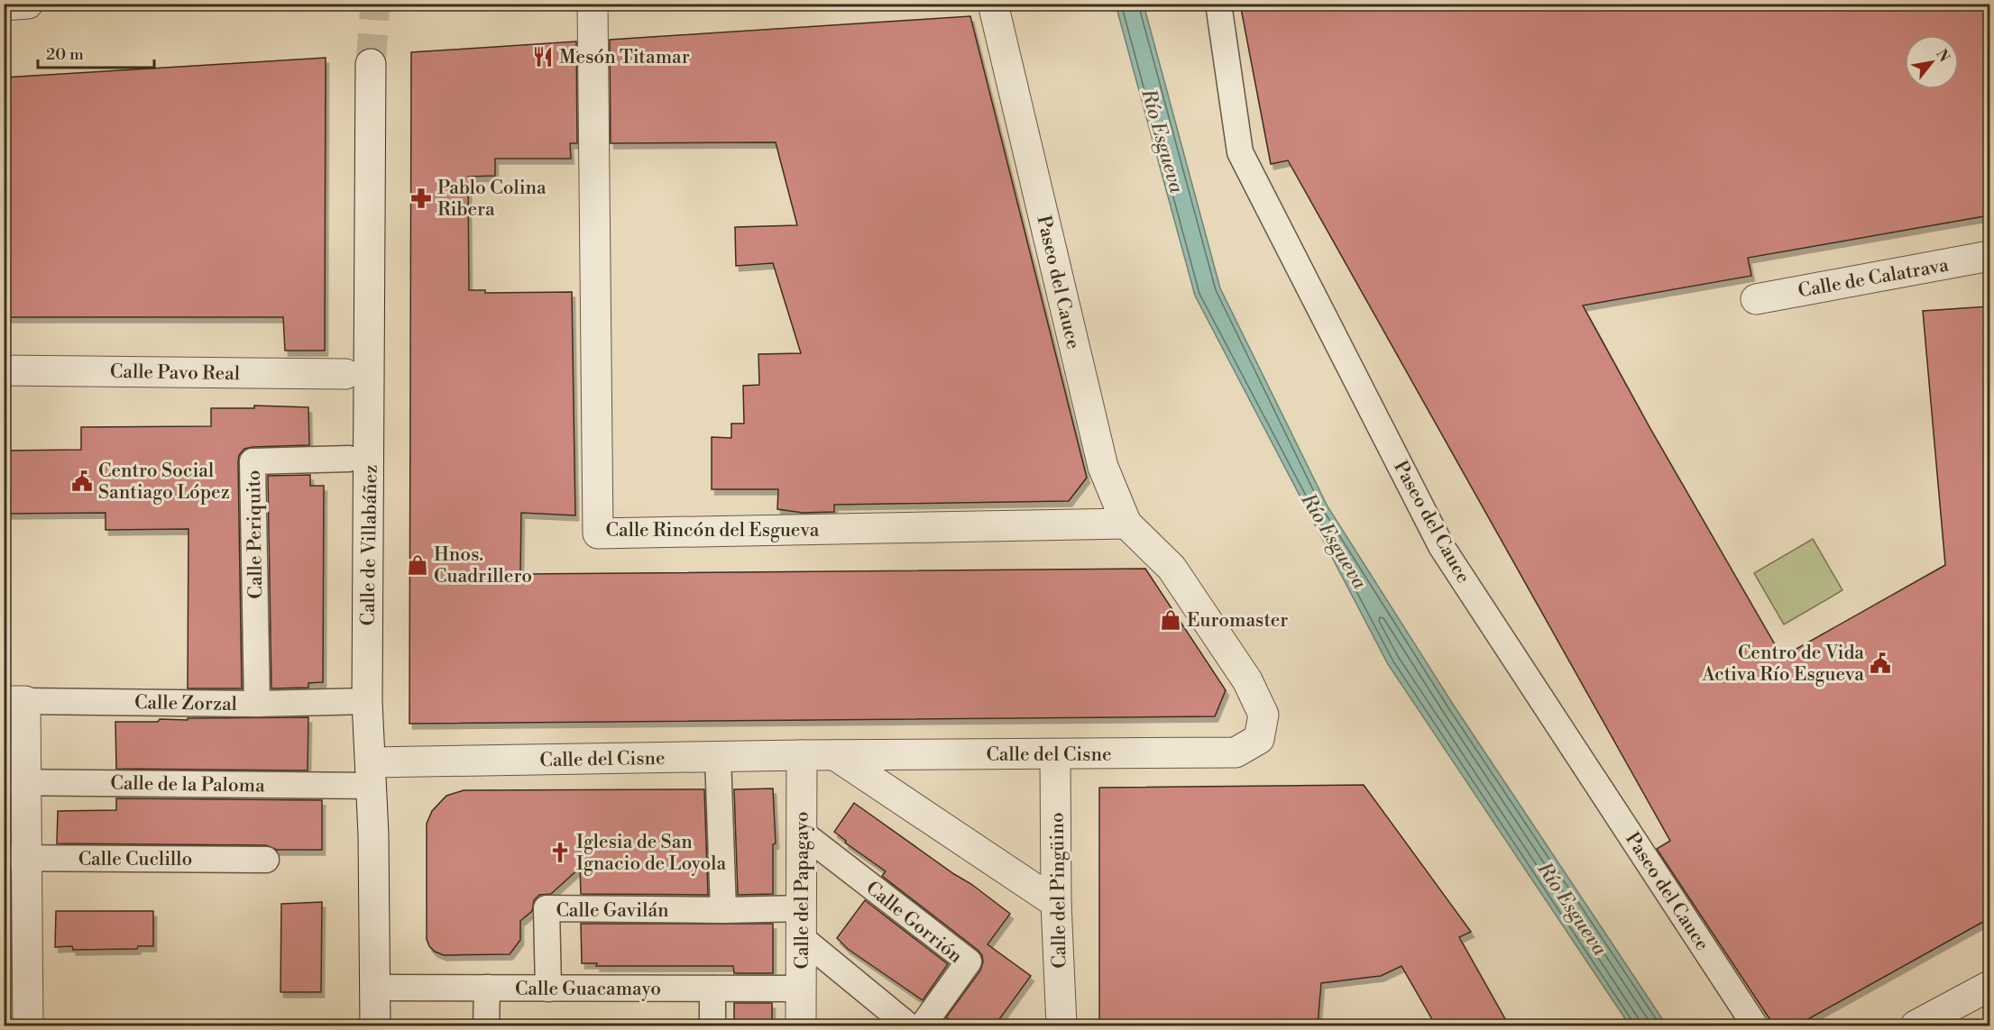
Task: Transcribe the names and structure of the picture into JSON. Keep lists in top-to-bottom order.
{
  "streets": {
    "street": [
      "Calle de Calatrava",
      "Paseo del Cauce",
      "Calle Pavo Real",
      "Calle Rincón del Esgueva",
      "Calle Periquito",
      "Calle de Villabáñez",
      "Calle Zorzal",
      "Calle del Cisne",
      "Calle de la Paloma",
      "Calle Cuclillo",
      "Calle del Papagayo",
      "Calle del Pingüino",
      "Calle Gavilán",
      "Calle Gorrión",
      "Calle Guacamayo"
    ]
  },
  "crossings": [
    ["Paseo del Cauce", "Calle Rincón del Esgueva"],
    ["Paseo del Cauce", "Calle del Cisne"],
    ["Calle Periquito", "Calle Zorzal"],
    ["Calle de Villabáñez", "Calle Zorzal"],
    ["Calle de Villabáñez", "Calle del Cisne"],
    ["Calle de Villabáñez", "Calle de la Paloma"],
    ["Calle de Villabáñez", "Calle Guacamayo"],
    ["Calle del Cisne", "Calle de la Paloma"],
    ["Calle del Cisne", "Calle del Papagayo"],
    ["Calle del Cisne", "Calle del Pingüino"],
    ["Calle del Papagayo", "Calle Gavilán"],
    ["Calle del Papagayo", "Calle Gorrión"],
    ["Calle del Papagayo", "Calle Guacamayo"],
    ["Calle Gavilán", "Calle Guacamayo"]
  ],
  "water": ["Río Esgueva"],
  "places": {
    "restaurant": ["Mesón Titamar"],
    "pharmacy": ["Pablo Colina Ribera"],
    "public building": ["Centro Social Santiago López", "Centro de Vida Activa Río Esgueva"],
    "shop": ["Hnos. Cuadrillero", "Euromaster"],
    "church": ["Iglesia de San Ignacio de Loyola"]
  },
  "scale_bar": "20 m",
  "north": "top right"
}
